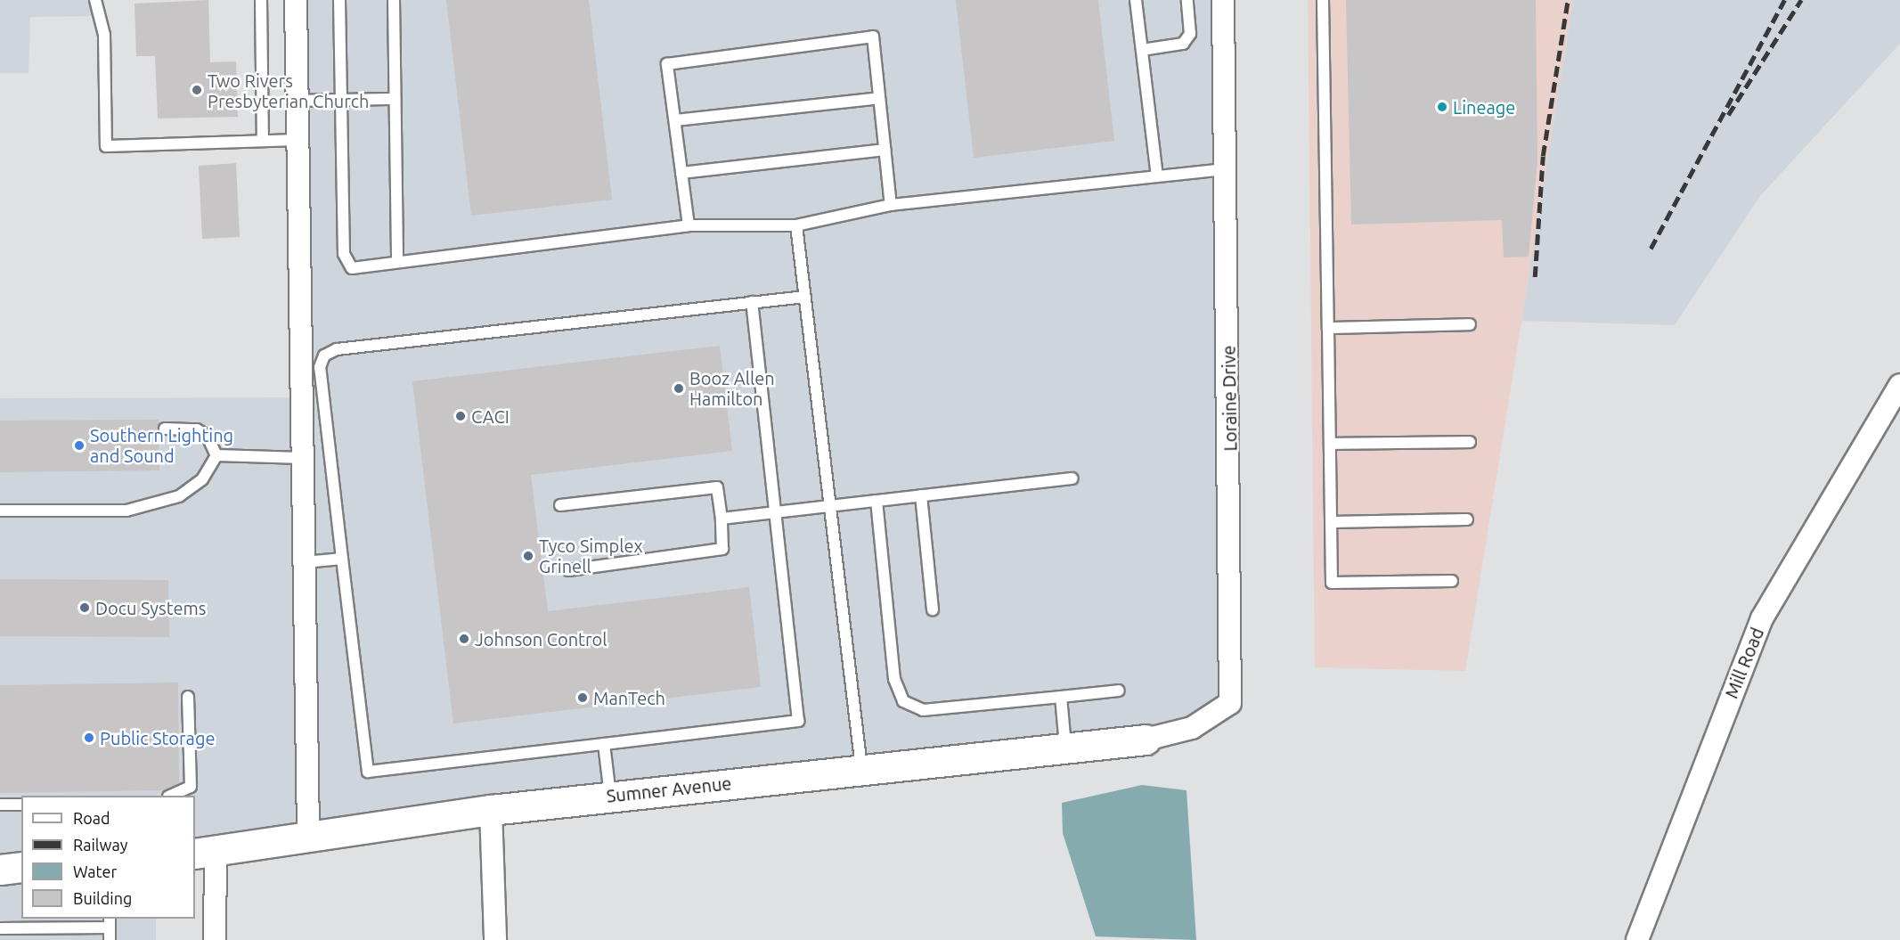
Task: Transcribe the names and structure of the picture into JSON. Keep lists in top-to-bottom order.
{
  "streets": {
    "street": ["Loraine Drive", "Mill Road", "Sumner Avenue"]
  },
  "crossings": [
    ["Loraine Drive", "Sumner Avenue"]
  ],
  "places": [
    "Two Rivers Presbyterian Church",
    "Lineage",
    "Booz Allen Hamilton",
    "CACI",
    "Southern Lighting and Sound",
    "Tyco Simplex Grinell",
    "Docu Systems",
    "Johnson Control",
    "ManTech",
    "Public Storage"
  ],
  "legend": [
    "Road",
    "Railway",
    "Water",
    "Building"
  ]
}
